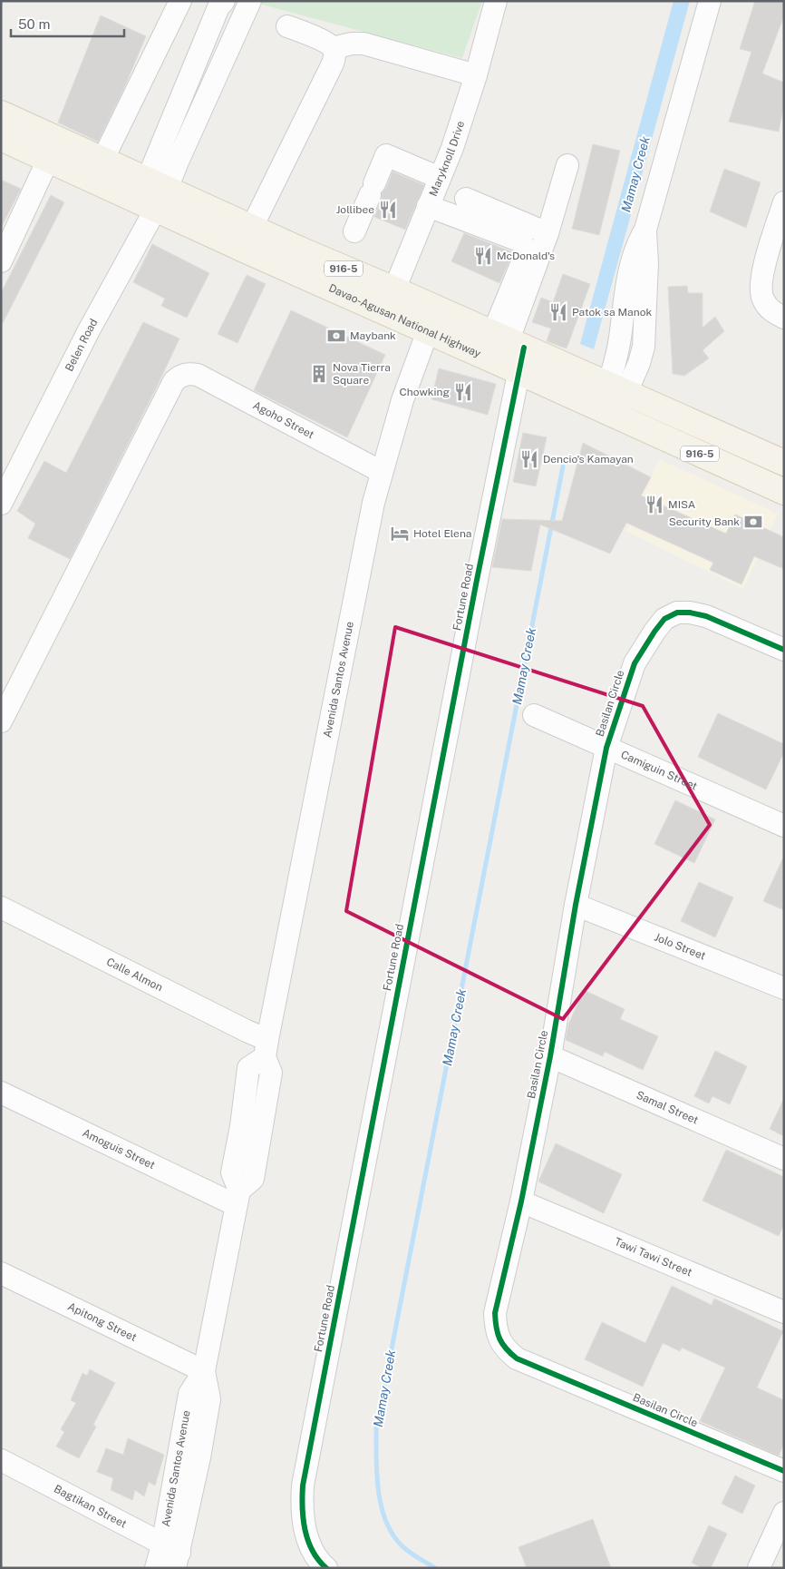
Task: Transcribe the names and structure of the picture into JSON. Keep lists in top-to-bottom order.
{
  "streets": {
    "main road": ["916-5", "Davao-Agusan National Highway"],
    "street": [
      "Maryknoll Drive",
      "Belen Road",
      "Agoho Street",
      "Fortune Road",
      "Avenida Santos Avenue",
      "Basilan Circle",
      "Camiguin Street",
      "Jolo Street",
      "Calle Almon",
      "Samal Street",
      "Amoguis Street",
      "Tawi Tawi Street",
      "Apitong Street",
      "Bagtikan Street"
    ]
  },
  "crossings": [
    ["Maryknoll Drive", "Davao-Agusan National Highway"],
    ["Davao-Agusan National Highway", "Belen Road"],
    ["Davao-Agusan National Highway", "Fortune Road"],
    ["Davao-Agusan National Highway", "Avenida Santos Avenue"],
    ["Agoho Street", "Avenida Santos Avenue"],
    ["Avenida Santos Avenue", "Calle Almon"],
    ["Avenida Santos Avenue", "Amoguis Street"],
    ["Avenida Santos Avenue", "Apitong Street"],
    ["Avenida Santos Avenue", "Bagtikan Street"],
    ["Basilan Circle", "Camiguin Street"],
    ["Basilan Circle", "Jolo Street"],
    ["Basilan Circle", "Samal Street"],
    ["Basilan Circle", "Tawi Tawi Street"]
  ],
  "water": ["Mamay Creek"],
  "places": {
    "restaurant": [
      "Jollibee",
      "McDonald's",
      "Patok sa Manok",
      "Chowking",
      "Dencio's Kamayan",
      "MISA"
    ],
    "bank": ["Maybank", "Security Bank"],
    "building": ["Nova Tierra Square"],
    "hotel": ["Hotel Elena"]
  },
  "scale_bar": "50 m"
}
